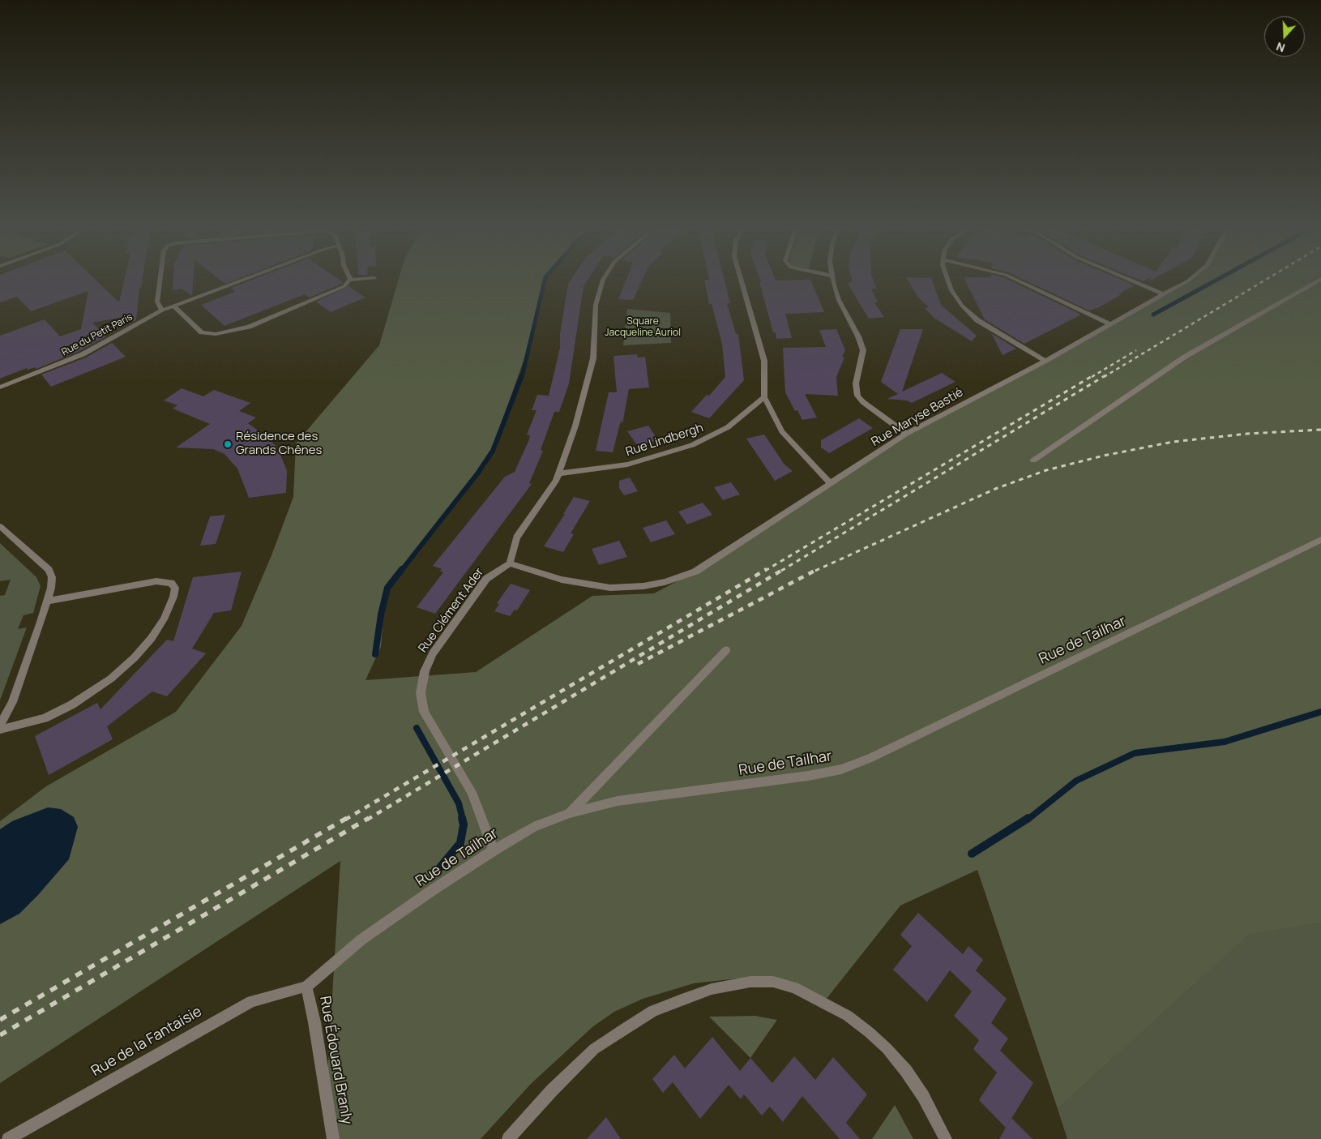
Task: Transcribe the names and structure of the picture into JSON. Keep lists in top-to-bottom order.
{
  "streets": {
    "street": [
      "Rue du Petit Paris",
      "Rue Maryse Bastié",
      "Rue Lindbergh",
      "Rue Clément Ader",
      "Rue de Tailhar",
      "Rue de la Fantaisie",
      "Rue Édouard Branly"
    ]
  },
  "crossings": [
    ["Rue Maryse Bastié", "Rue Clément Ader"],
    ["Rue Clément Ader", "Rue de Tailhar"],
    ["Rue de Tailhar", "Rue de la Fantaisie"],
    ["Rue de Tailhar", "Rue Édouard Branly"],
    ["Rue de la Fantaisie", "Rue Édouard Branly"]
  ],
  "parks": ["Square Jacqueline Auriol"],
  "places": ["Résidence des Grands Chênes"],
  "north": "bottom"
}
